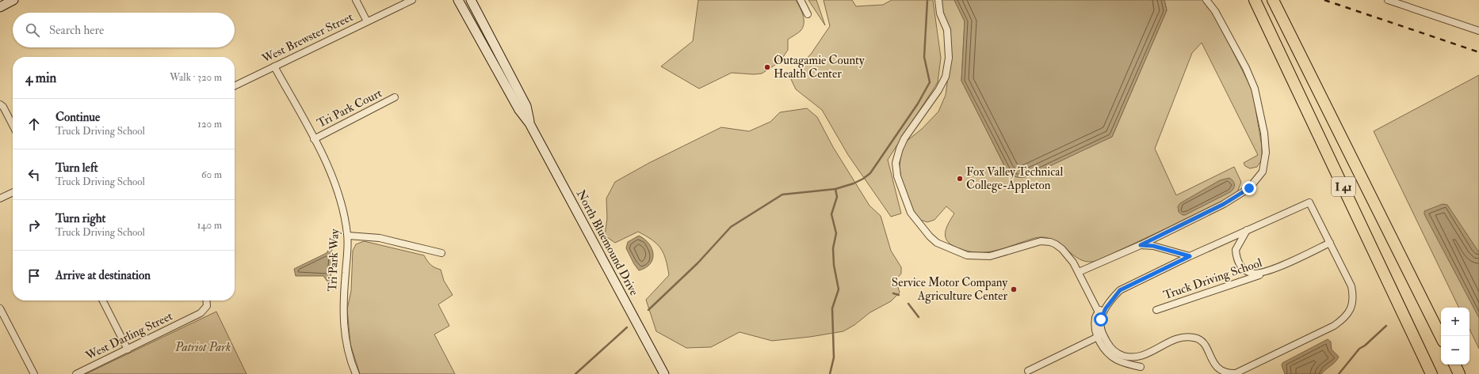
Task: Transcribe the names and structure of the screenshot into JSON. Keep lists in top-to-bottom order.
{
  "streets": {
    "highway": ["I 41"],
    "main road": ["North Bluemound Drive"],
    "street": [
      "West Brewster Street",
      "Tri Park Court",
      "Tri Park Way",
      "Truck Driving School",
      "West Darling Street"
    ]
  },
  "crossings": [
    ["West Brewster Street", "Tri Park Way"],
    ["Tri Park Court", "Tri Park Way"]
  ],
  "parks": ["Patriot Park"],
  "places": ["Outagamie County Health Center", "Fox Valley Technical College-Appleton", "Service Motor Company Agriculture Center"],
  "page": {
    "search": "Search here",
    "heading": ["4 min", "Walk · 320 m"],
    "list": [
      ["Continue", "Truck Driving School", "120 m"],
      ["Turn left", "Truck Driving School", "60 m"],
      ["Turn right", "Truck Driving School", "140 m"],
      "Arrive at destination"
    ],
    "map_buttons": ["+", "−"]
  }
}
